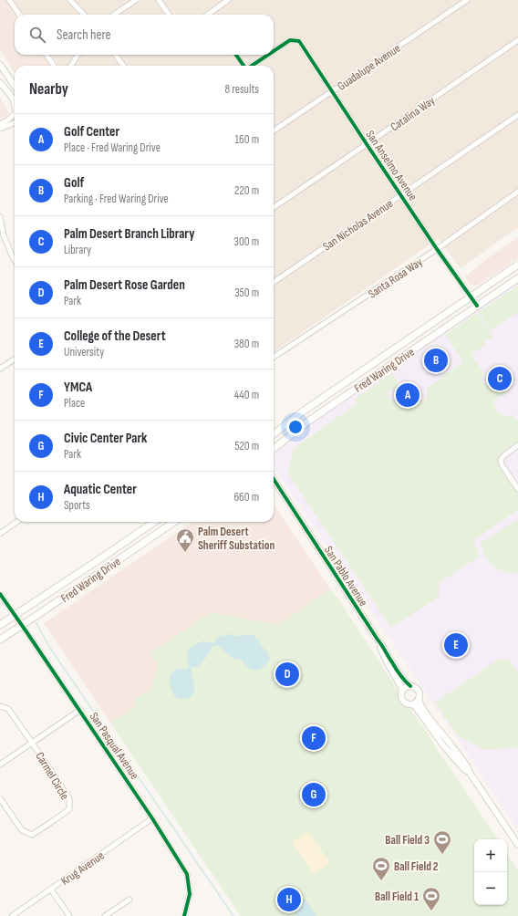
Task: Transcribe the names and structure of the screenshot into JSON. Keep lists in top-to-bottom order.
{
  "streets": {
    "main road": ["Fred Waring Drive"],
    "street": [
      "Guadalupe Avenue",
      "Catalina Way",
      "San Anselmo Avenue",
      "San Nicholas Avenue",
      "Santa Rosa Way",
      "San Pablo Avenue",
      "San Pasqual Avenue",
      "Carmel Circle",
      "Krug Avenue"
    ]
  },
  "crossings": [
    ["Guadalupe Avenue", "San Anselmo Avenue"],
    ["Catalina Way", "San Anselmo Avenue"],
    ["San Anselmo Avenue", "San Nicholas Avenue"],
    ["San Anselmo Avenue", "Santa Rosa Way"],
    ["San Anselmo Avenue", "Fred Waring Drive"],
    ["Fred Waring Drive", "San Pasqual Avenue"],
    ["San Pasqual Avenue", "Krug Avenue"]
  ],
  "places": {
    "public building": ["Palm Desert Sheriff Substation"],
    "sports": ["Ball Field 3", "Ball Field 2", "Ball Field 1"]
  },
  "page": {
    "search": "Search here",
    "heading": ["Nearby", "8 results"],
    "list": [
      {
        "mark": "A",
        "name": "Golf Center",
        "note": "Place · Fred Waring Drive",
        "value": "160 m"
      },
      {
        "mark": "B",
        "name": "Golf",
        "note": "Parking · Fred Waring Drive",
        "value": "220 m"
      },
      {
        "mark": "C",
        "name": "Palm Desert Branch Library",
        "note": "Library",
        "value": "300 m"
      },
      {
        "mark": "D",
        "name": "Palm Desert Rose Garden",
        "note": "Park",
        "value": "350 m"
      },
      {
        "mark": "E",
        "name": "College of the Desert",
        "note": "University",
        "value": "380 m"
      },
      {
        "mark": "F",
        "name": "YMCA",
        "note": "Place",
        "value": "440 m"
      },
      {
        "mark": "G",
        "name": "Civic Center Park",
        "note": "Park",
        "value": "520 m"
      },
      {
        "mark": "H",
        "name": "Aquatic Center",
        "note": "Sports",
        "value": "660 m"
      }
    ],
    "pins": [
      "B",
      "C",
      "A",
      "E",
      "D",
      "F",
      "G",
      "H"
    ],
    "map_buttons": ["+", "−"]
  }
}
